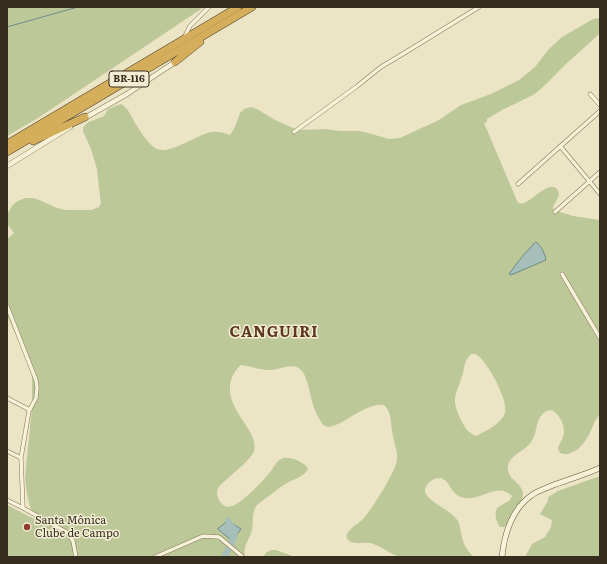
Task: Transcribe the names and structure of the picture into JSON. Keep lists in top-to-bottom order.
{
  "streets": {
    "highway": ["BR-116"]
  },
  "districts": ["CANGUIRI"],
  "places": ["Santa Mônica Clube de Campo"]
}
